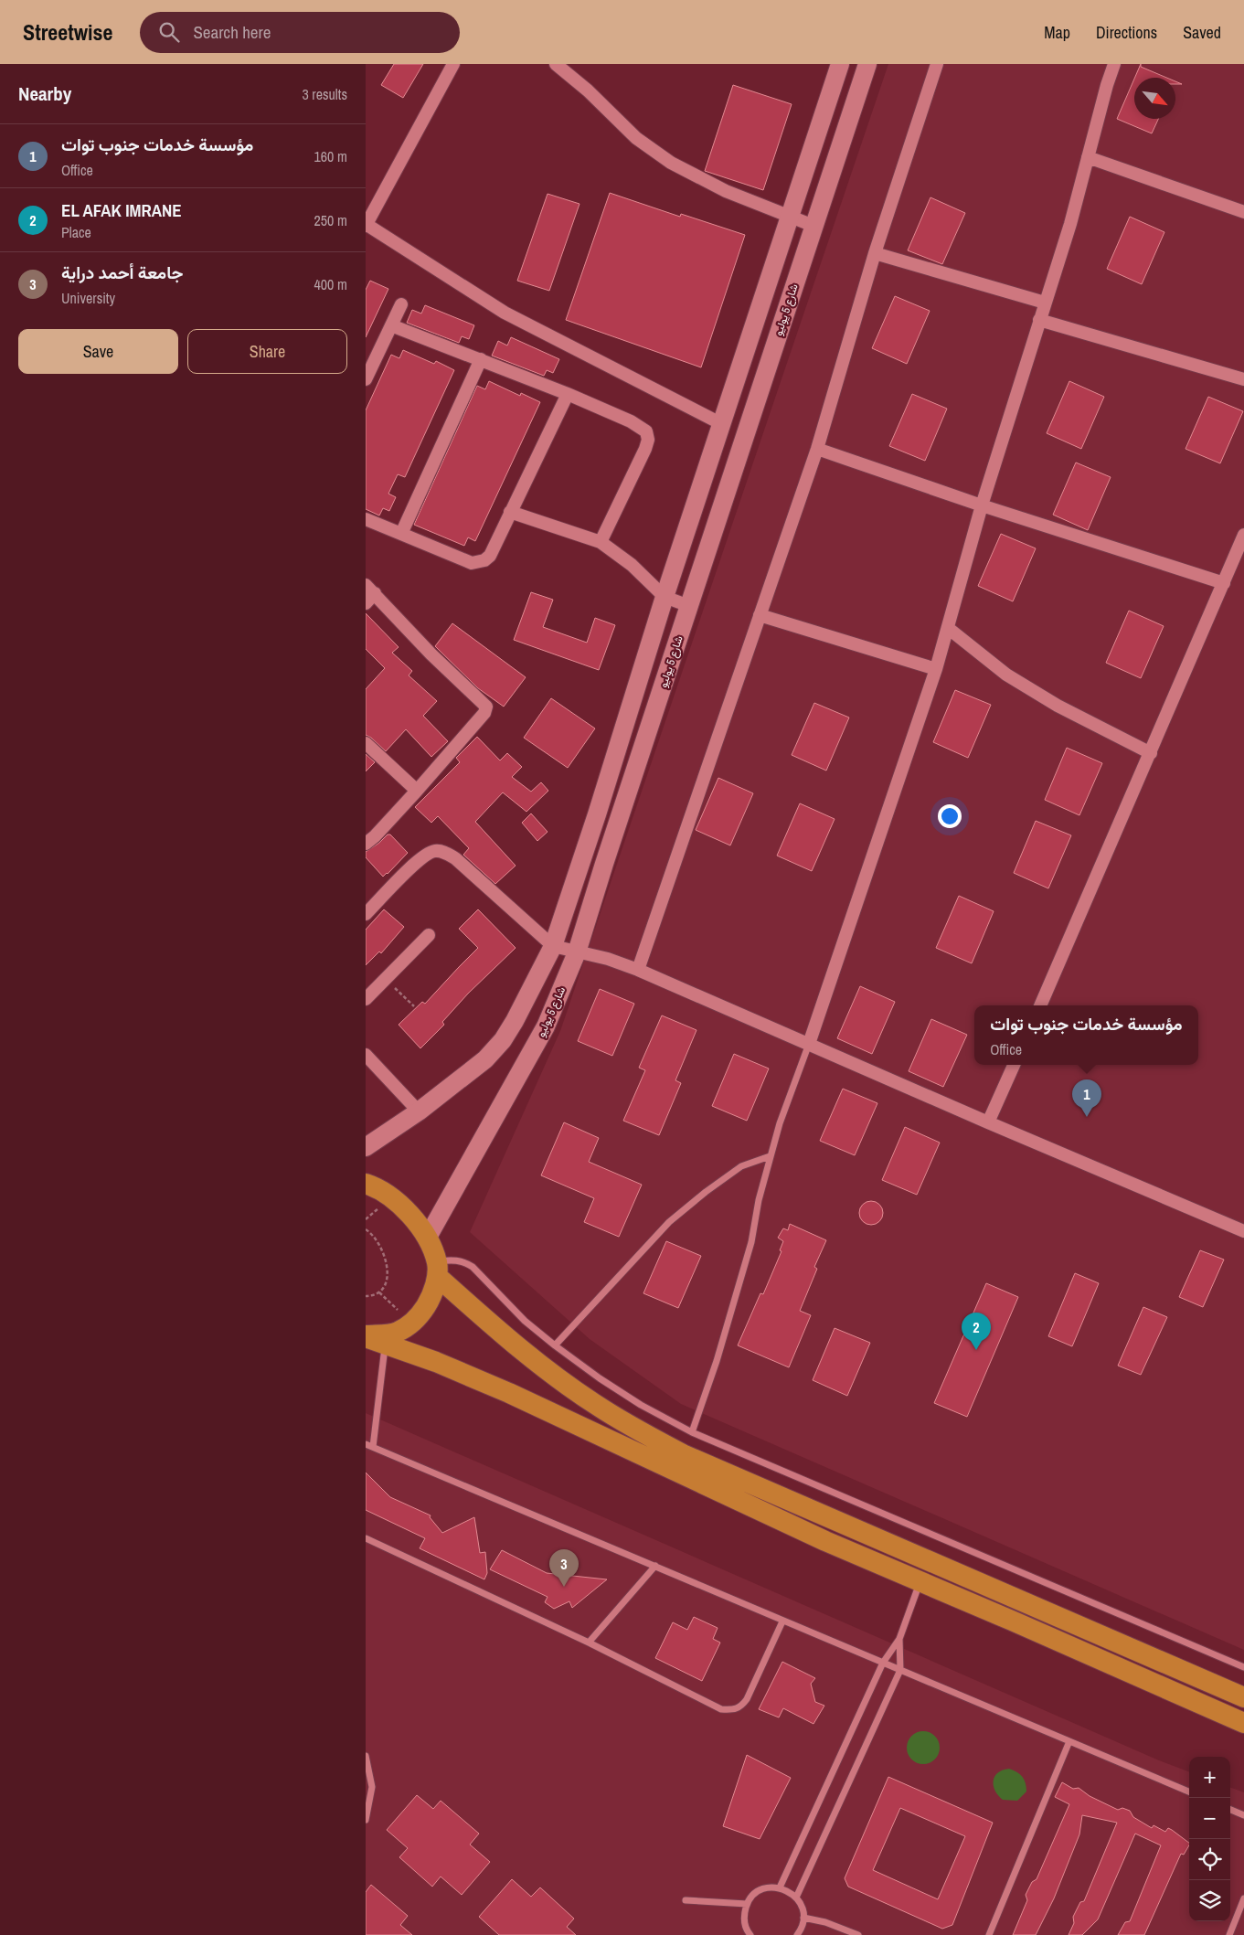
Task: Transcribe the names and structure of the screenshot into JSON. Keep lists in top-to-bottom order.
{
  "streets": {
    "main road": ["شارع 5 يوليو"]
  },
  "north": "bottom right",
  "page": {
    "header": "Streetwise",
    "search": "Search here",
    "nav": ["Map", "Directions", "Saved"],
    "heading": ["Nearby", "3 results"],
    "list": [
      {
        "mark": "1",
        "name": "مؤسسة خدمات جنوب توات",
        "note": "Office",
        "value": "160 m"
      },
      {
        "mark": "2",
        "name": "EL AFAK IMRANE",
        "note": "Place",
        "value": "250 m"
      },
      {
        "mark": "3",
        "name": "جامعة أحمد دراية",
        "note": "University",
        "value": "400 m"
      }
    ],
    "buttons": ["Save", "Share"],
    "popup": ["مؤسسة خدمات جنوب توات", "Office"],
    "pins": ["1", "2", "3"],
    "map_buttons": ["+", "−"]
  }
}
